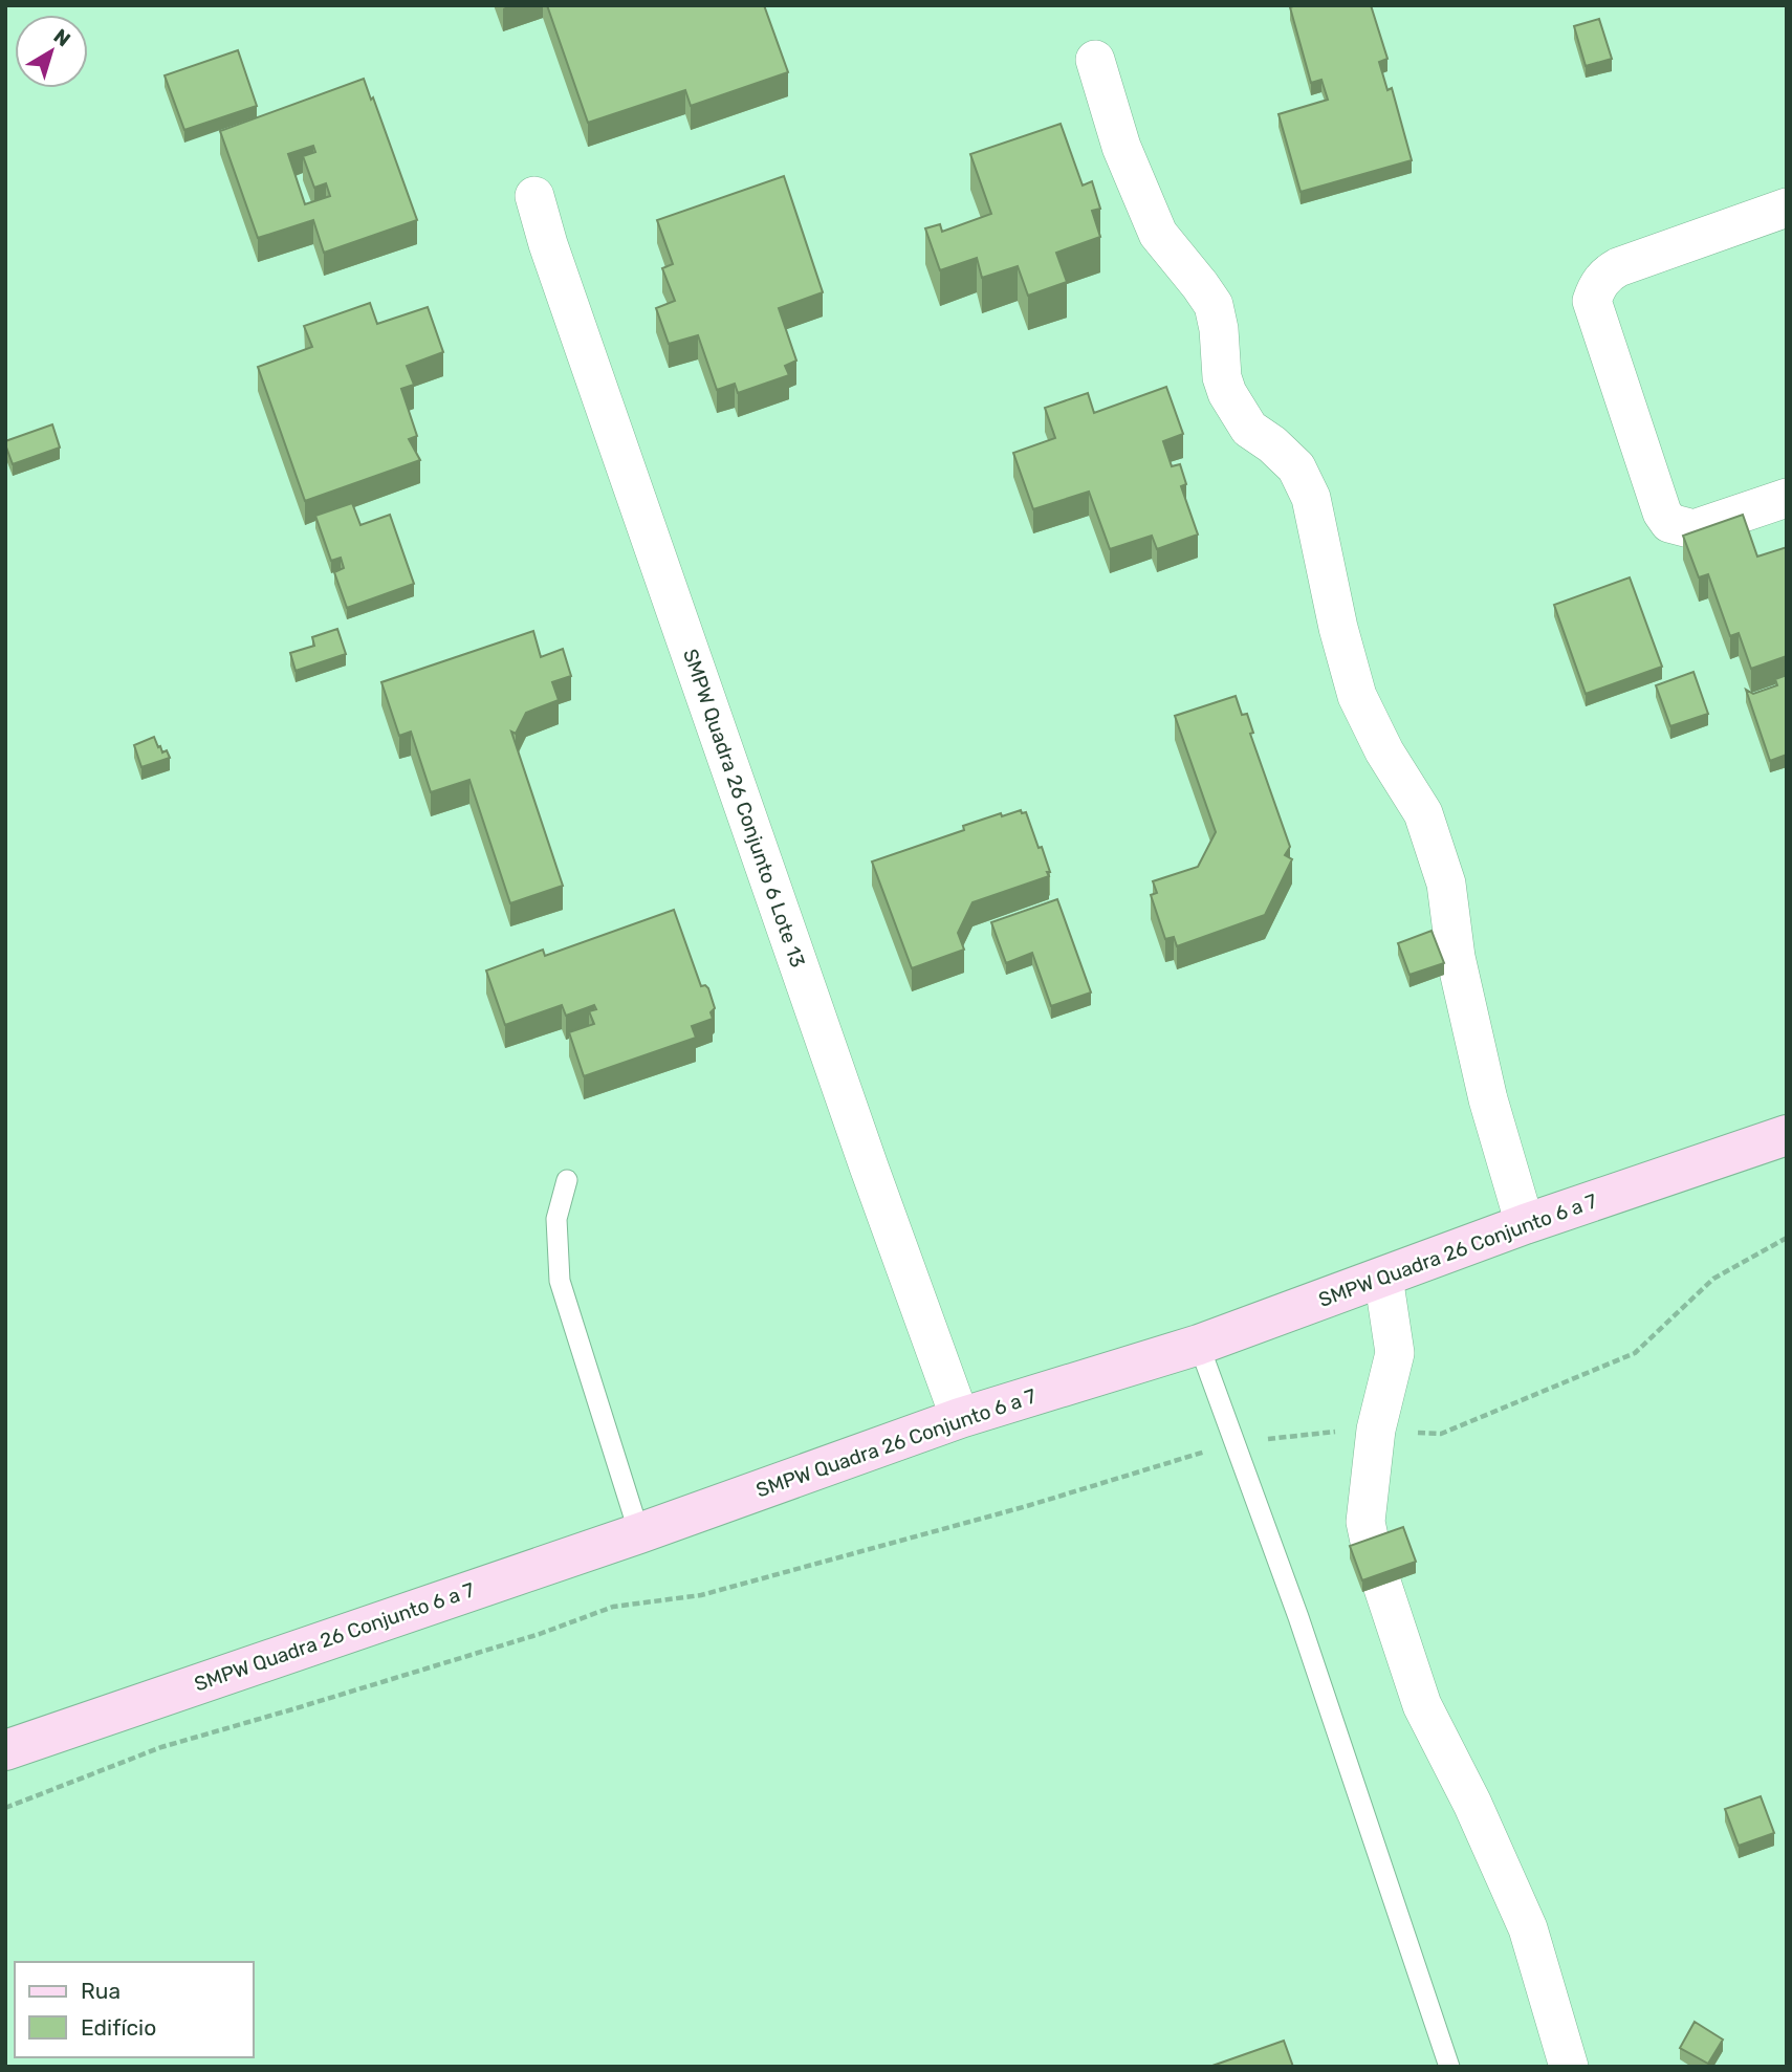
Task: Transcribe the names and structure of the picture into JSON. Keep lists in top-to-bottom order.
{
  "streets": {
    "street": ["SMPW Quadra 26 Conjunto 6 Lote 13", "SMPW Quadra 26 Conjunto 6 a 7"]
  },
  "crossings": [
    ["SMPW Quadra 26 Conjunto 6 Lote 13", "SMPW Quadra 26 Conjunto 6 a 7"]
  ],
  "legend": ["Rua", "Edifício"],
  "north": "top right"
}
